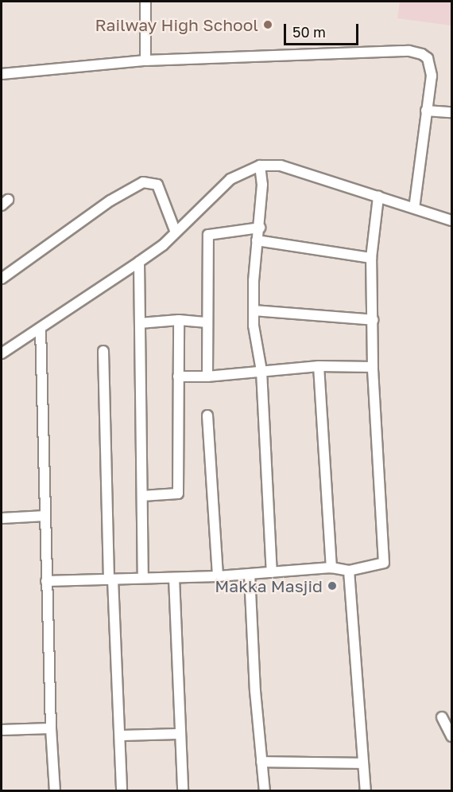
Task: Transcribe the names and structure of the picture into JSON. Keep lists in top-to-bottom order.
{
  "places": ["Railway High School", "Makka Masjid"],
  "scale_bar": "50 m"
}
